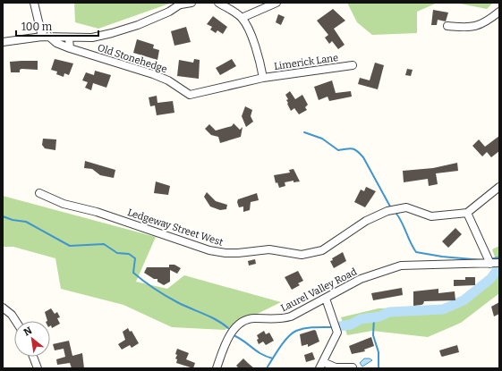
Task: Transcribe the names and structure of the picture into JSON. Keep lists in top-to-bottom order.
{
  "streets": {
    "street": [
      "Old Stonehedge",
      "Limerick Lane",
      "Ledgeway Street West",
      "Laurel Valley Road"
    ]
  },
  "crossings": [
    ["Old Stonehedge", "Limerick Lane"]
  ],
  "scale_bar": "100 m",
  "north": "top left"
}
